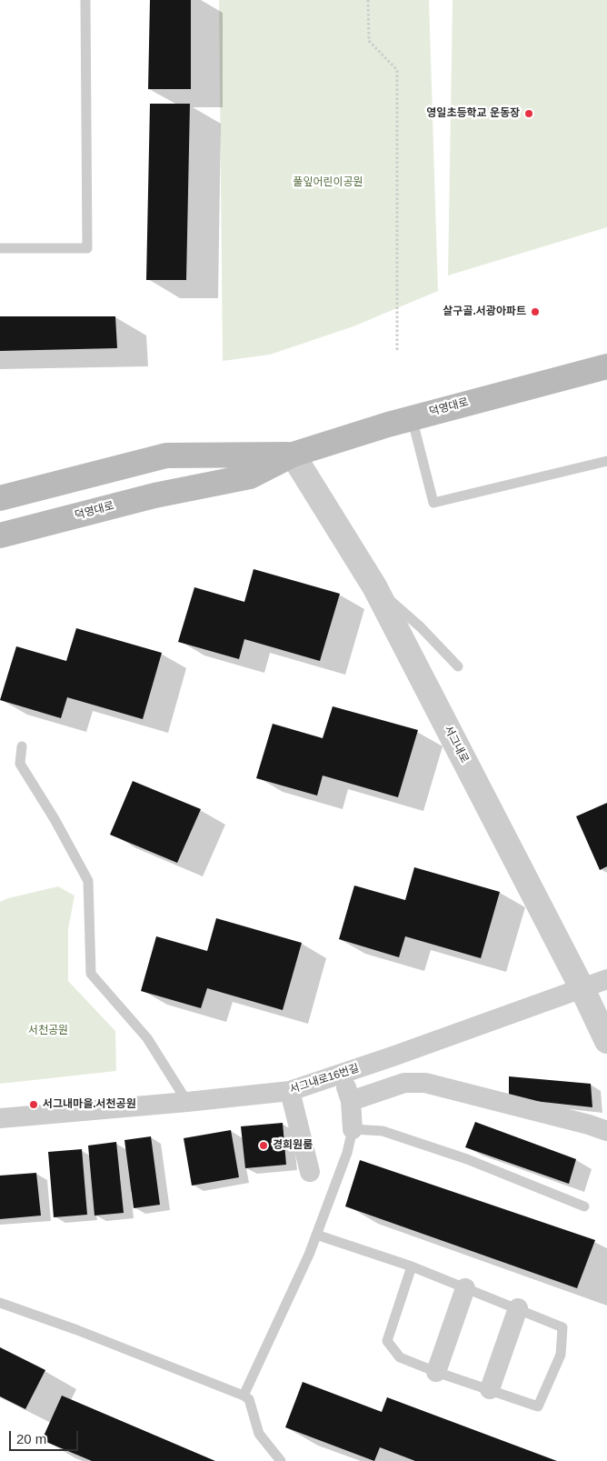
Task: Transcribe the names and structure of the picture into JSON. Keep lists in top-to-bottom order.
{
  "streets": {
    "main road": ["덕영대로"],
    "street": ["서그내로", "서그내로16번길"]
  },
  "crossings": [
    ["덕영대로", "서그내로"],
    ["서그내로", "서그내로16번길"]
  ],
  "parks": ["풀잎어린이공원", "서천공원"],
  "places": [
    "영일초등학교 운동장",
    "살구골.서광아파트",
    "서그내마을.서천공원",
    "경희원룸"
  ],
  "scale_bar": "20 m"
}
